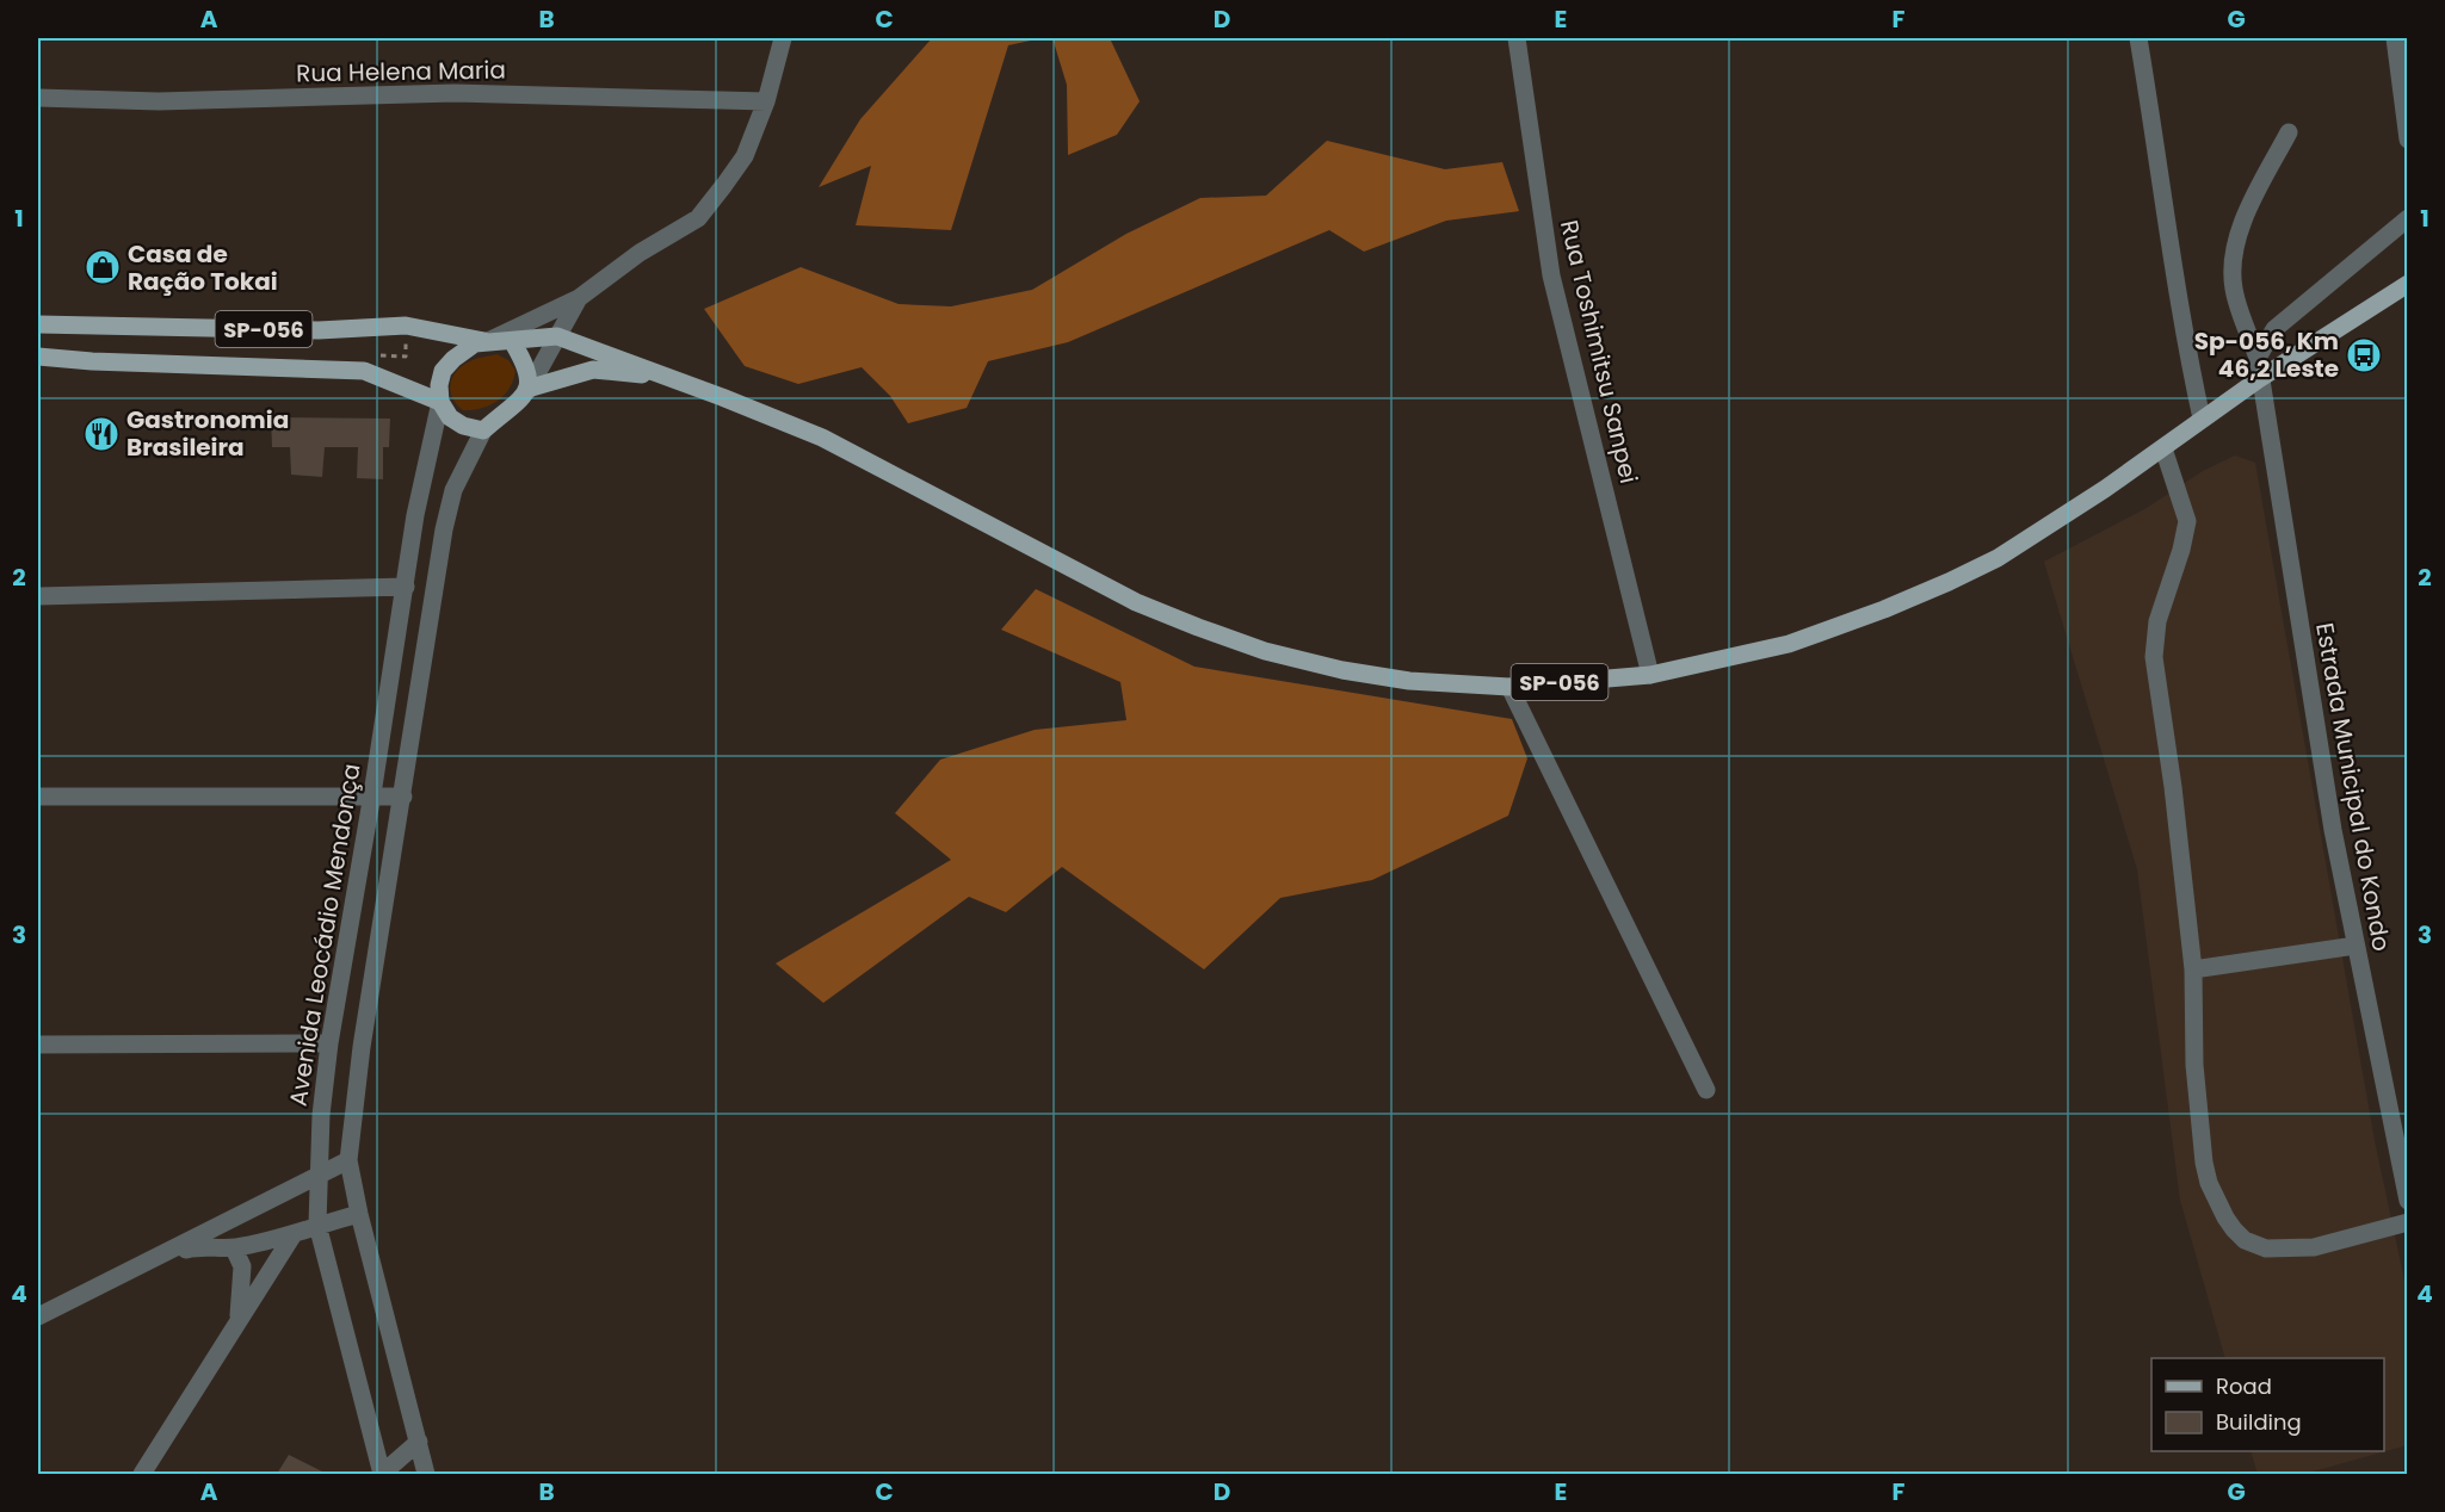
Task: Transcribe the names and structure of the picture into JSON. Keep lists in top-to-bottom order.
{
  "streets": {
    "main road": ["SP-056"],
    "street": [
      "Rua Helena Maria",
      "Rua Toshimitsu Sanpei",
      "Estrada Municipal do Kondo",
      "Avenida Leocádio Mendonça"
    ]
  },
  "crossings": [
    ["SP-056", "Rua Toshimitsu Sanpei"],
    ["SP-056", "Estrada Municipal do Kondo"],
    ["SP-056", "Avenida Leocádio Mendonça"]
  ],
  "places": {
    "shop": ["Casa de Ração Tokai"],
    "bus stop": ["Sp-056, Km 46,2 Leste"],
    "restaurant": ["Gastronomia Brasileira"]
  },
  "legend": ["Road", "Building"],
  "grid": {
    "columns": [
      "A",
      "B",
      "C",
      "D",
      "E",
      "F",
      "G"
    ],
    "rows": [
      "1",
      "2",
      "3",
      "4"
    ]
  }
}
